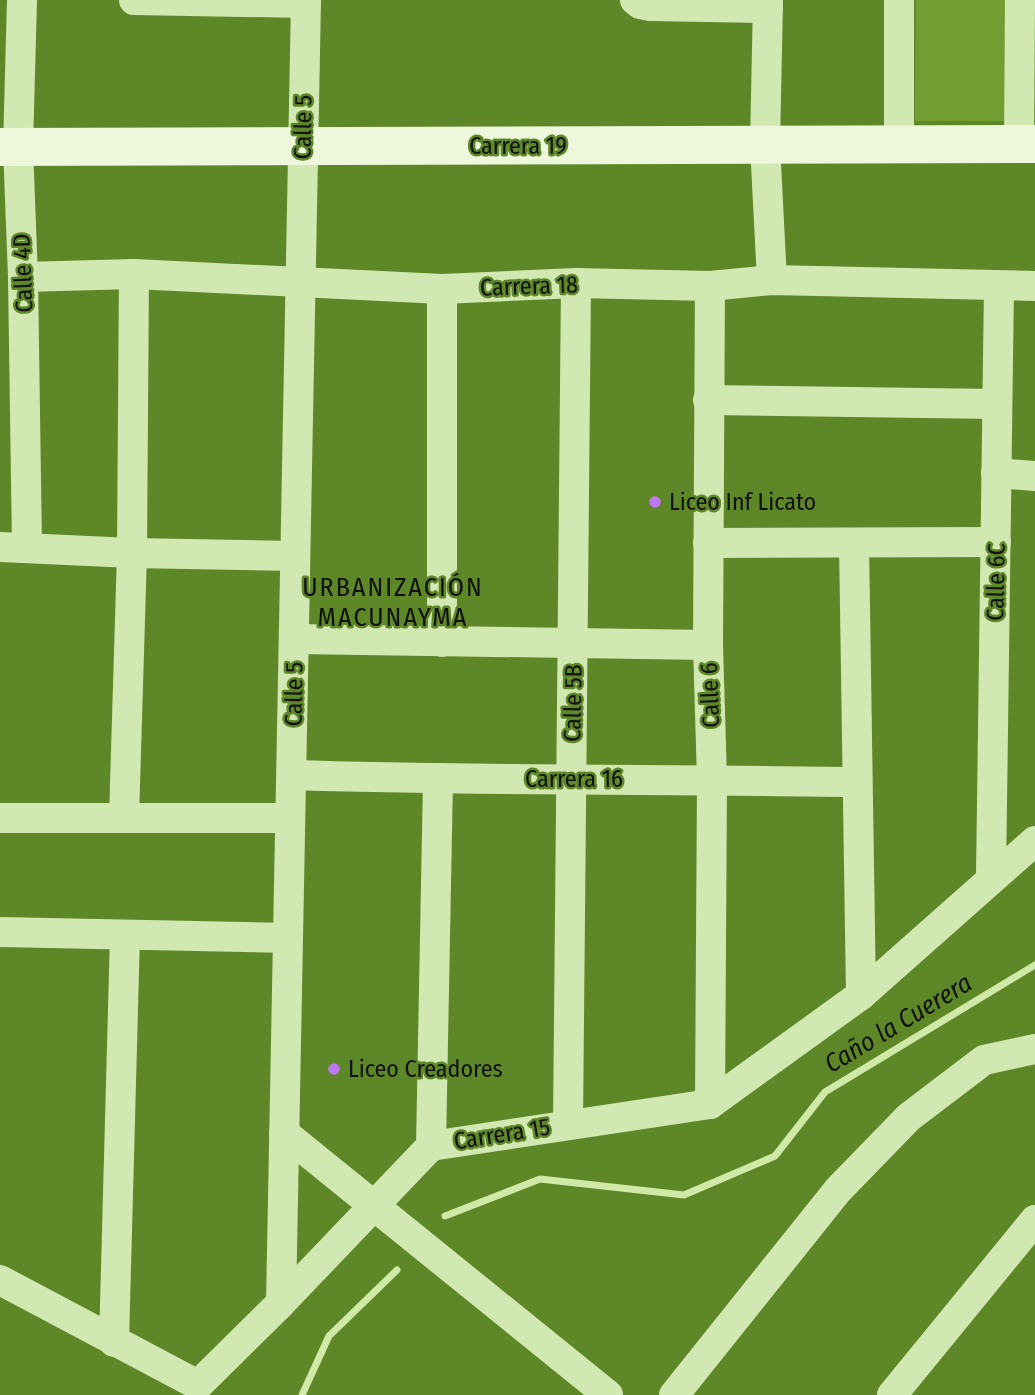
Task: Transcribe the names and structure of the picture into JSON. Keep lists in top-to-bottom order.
{
  "streets": {
    "street": [
      "Calle 5",
      "Carrera 19",
      "Calle 4D",
      "Carrera 18",
      "Calle 6C",
      "Calle 6",
      "Calle 5B",
      "Carrera 16",
      "Carrera 15"
    ]
  },
  "crossings": [
    ["Calle 5", "Carrera 19"],
    ["Calle 5", "Carrera 18"],
    ["Calle 5", "Carrera 16"],
    ["Calle 5", "Carrera 15"],
    ["Carrera 19", "Calle 4D"],
    ["Calle 4D", "Carrera 18"],
    ["Carrera 18", "Calle 6C"],
    ["Carrera 18", "Calle 6"],
    ["Carrera 18", "Calle 5B"],
    ["Calle 6C", "Carrera 15"],
    ["Calle 6", "Carrera 16"],
    ["Calle 6", "Carrera 15"],
    ["Calle 5B", "Carrera 16"],
    ["Calle 5B", "Carrera 15"]
  ],
  "districts": ["URBANIZACIÓN MACUNAYMA"],
  "water": ["Caño la Cuerera"],
  "places": ["Liceo Inf Licato", "Liceo Creadores"]
}
